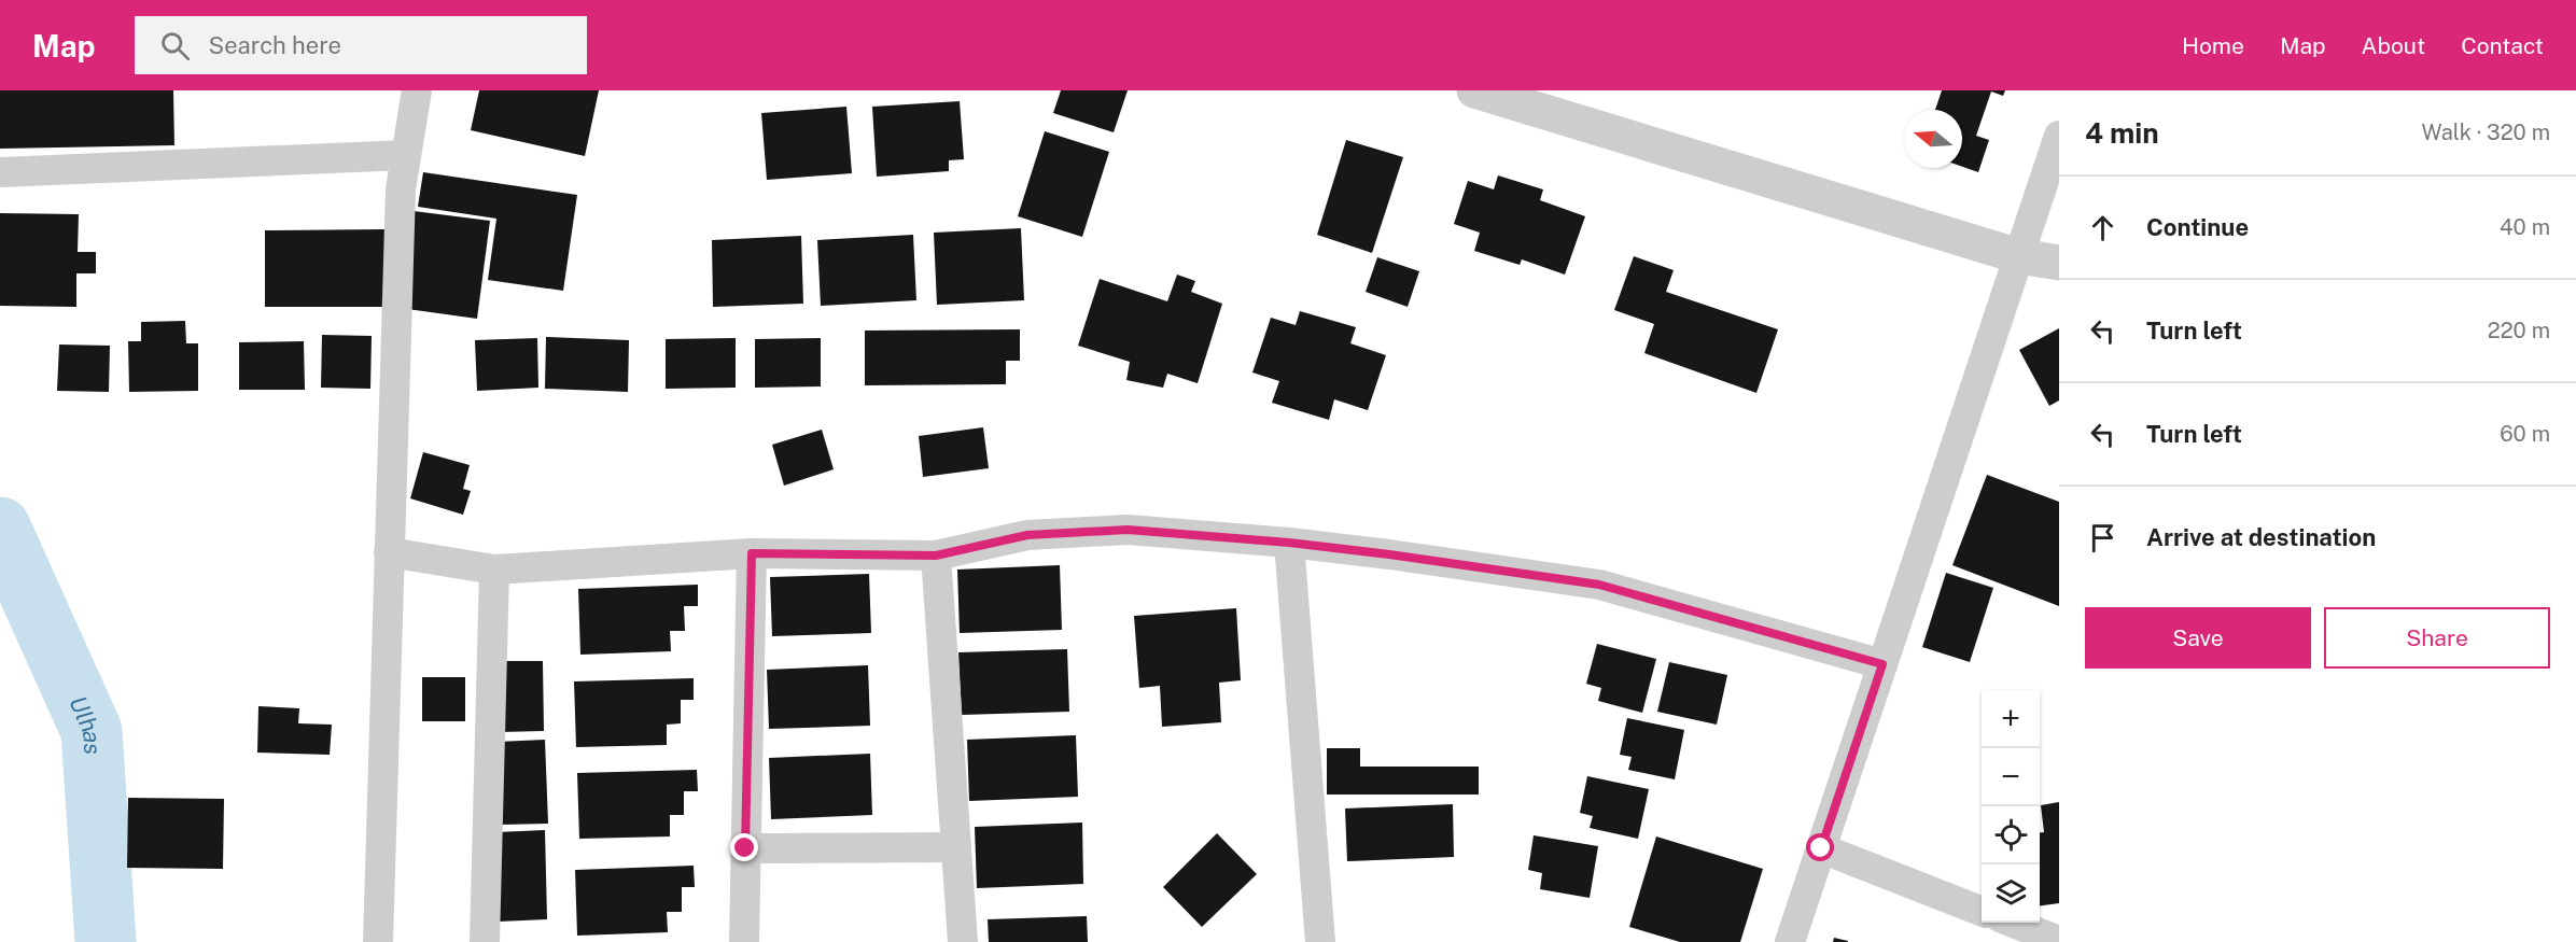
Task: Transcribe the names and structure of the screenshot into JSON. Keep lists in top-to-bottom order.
{
  "water": ["Ulhas"],
  "north": "left",
  "page": {
    "header": "Map",
    "search": "Search here",
    "nav": [
      "Home",
      "Map",
      "About",
      "Contact"
    ],
    "heading": ["4 min", "Walk · 320 m"],
    "list": [
      ["Continue", "40 m"],
      ["Turn left", "220 m"],
      ["Turn left", "60 m"],
      "Arrive at destination"
    ],
    "buttons": ["Save", "Share"],
    "map_buttons": ["+", "−"]
  }
}
